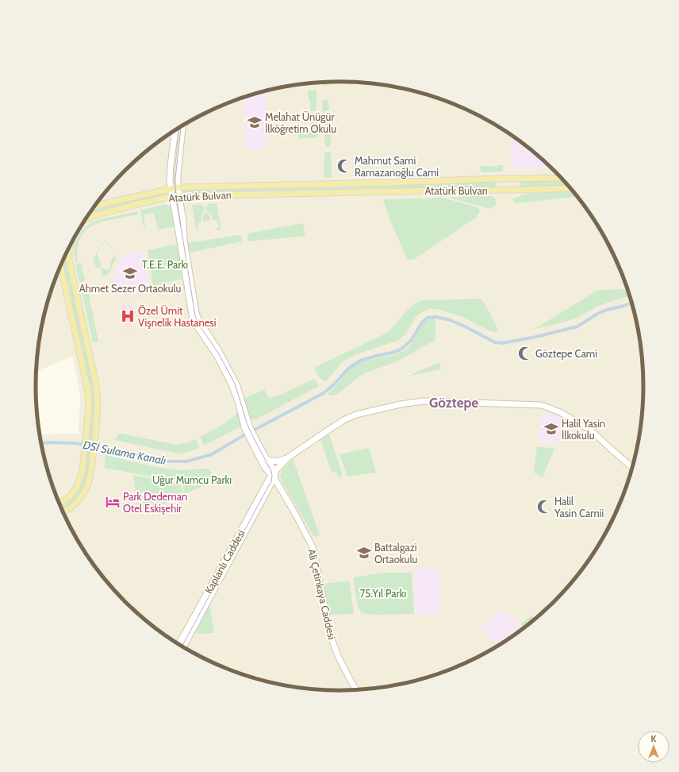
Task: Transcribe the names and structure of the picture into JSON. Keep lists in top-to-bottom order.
{
  "streets": {
    "main road": ["Atatürk Bulvarı", "Kaplanlı Caddesi", "Ali Çetinkaya Caddesi"]
  },
  "crossings": [
    ["Kaplanlı Caddesi", "Ali Çetinkaya Caddesi"]
  ],
  "districts": ["Göztepe"],
  "water": ["DSİ Sulama Kanalı"],
  "parks": ["T.E.E. Parkı", "Uğur Mumcu Parkı", "75.Yıl Parkı"],
  "places": {
    "school or university": [
      "Melahat Ünügür İlköğretim Okulu",
      "Ahmet Sezer Ortaokulu",
      "Halil Yasin İlkokulu",
      "Battalgazi Ortaokulu"
    ],
    "mosque": ["Mahmut Sami Ramazanoğlu Cami", "Göztepe Cami", "Halil Yasin Camii"],
    "hospital": ["Özel Ümit Vişnelik Hastanesi"],
    "hotel": ["Park Dedeman Otel Eskişehir"]
  },
  "north": "top"
}
